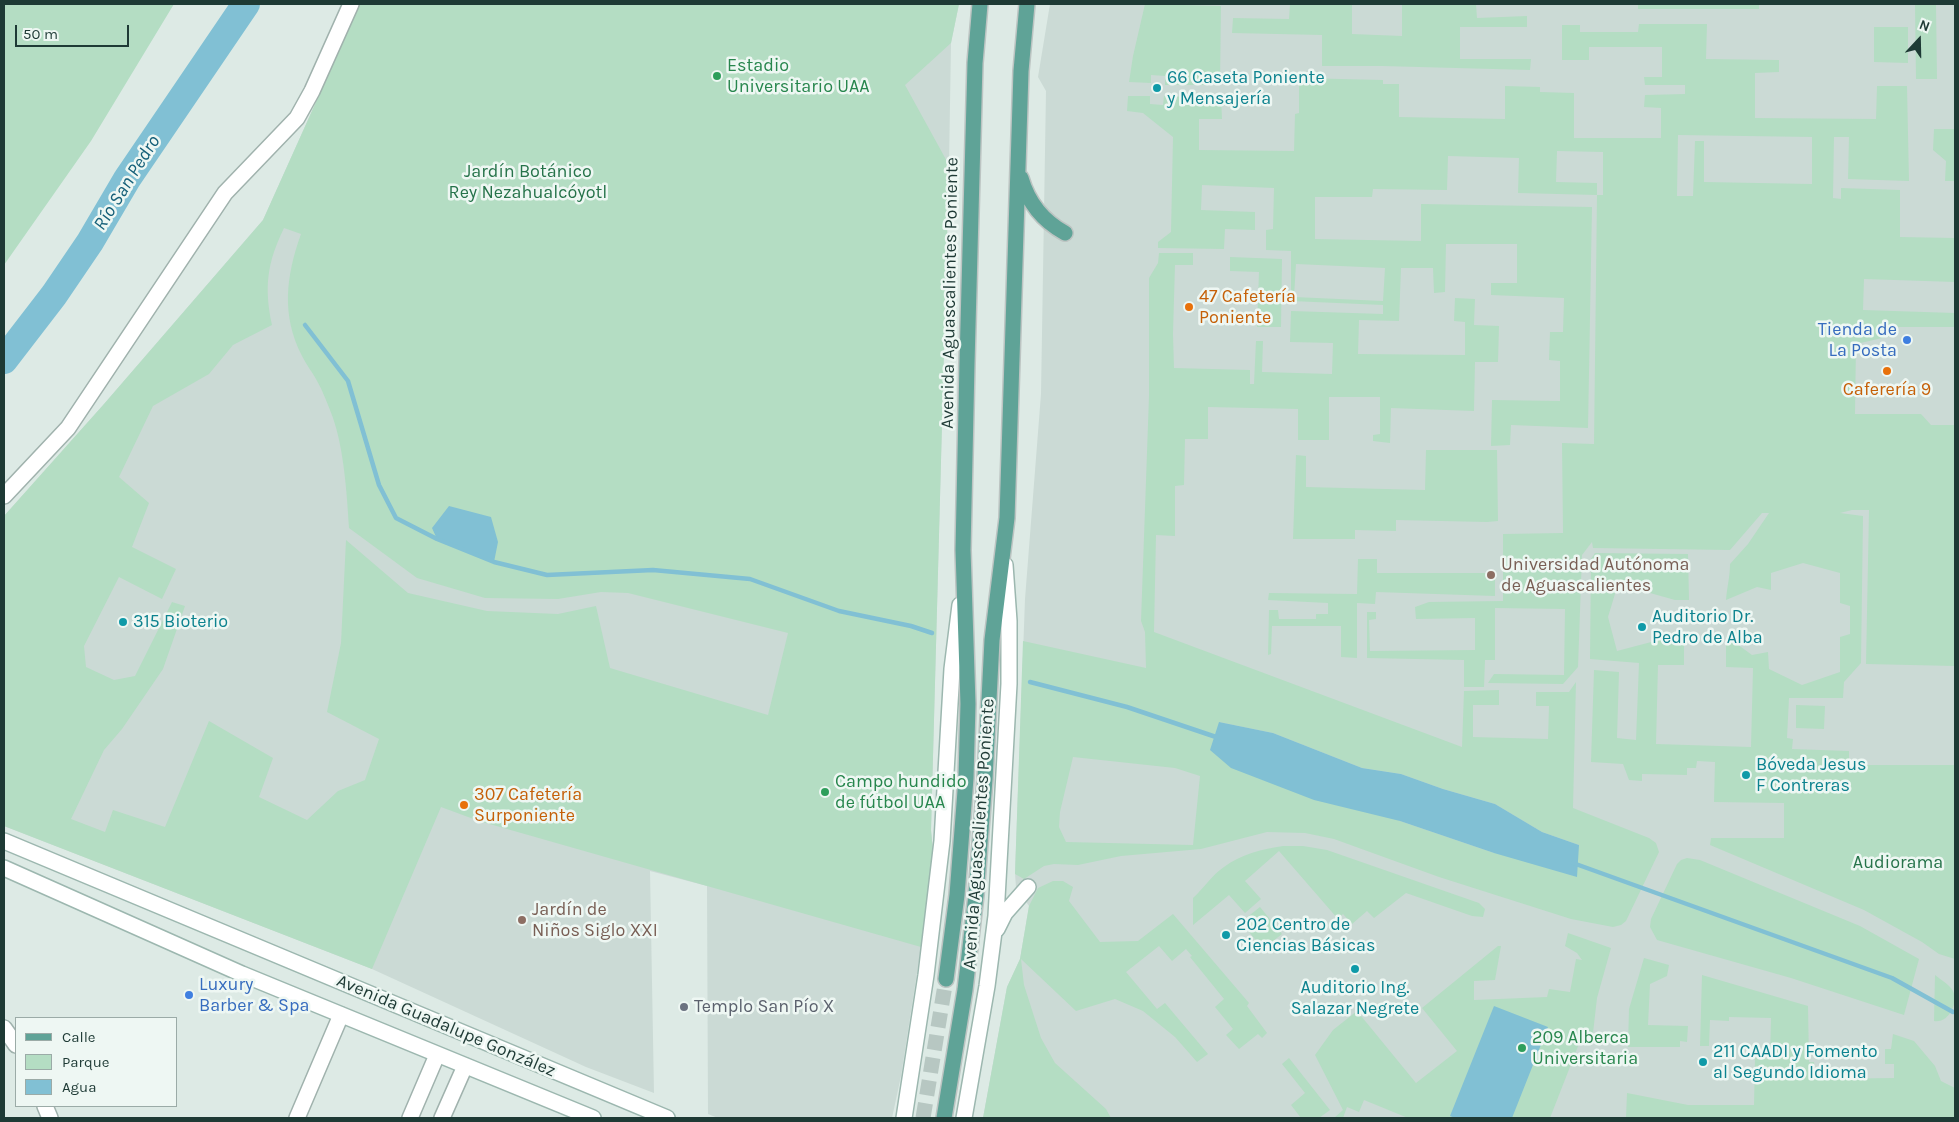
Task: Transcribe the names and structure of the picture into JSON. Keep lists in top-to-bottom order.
{
  "streets": {
    "main road": ["Avenida Aguascalientes Poniente"],
    "street": ["Avenida Guadalupe González"]
  },
  "water": ["Río San Pedro"],
  "parks": ["Jardín Botánico Rey Nezahualcóyotl", "Audiorama"],
  "places": [
    "Estadio Universitario UAA",
    "66 Caseta Poniente y Mensajería",
    "47 Cafetería Poniente",
    "Tienda de La Posta",
    "Caferería 9",
    "Universidad Autónoma de Aguascalientes",
    "315 Bioterio",
    "Auditorio Dr. Pedro de Alba",
    "Bóveda Jesus F Contreras",
    "Campo hundido de fútbol UAA",
    "307 Cafetería Surponiente",
    "Jardín de Niños Siglo XXI",
    "202 Centro de Ciencias Básicas",
    "Auditorio Ing. Salazar Negrete",
    "Luxury Barber & Spa",
    "Templo San Pío X",
    "209 Alberca Universitaria",
    "211 CAADI y Fomento al Segundo Idioma"
  ],
  "legend": ["Calle", "Parque", "Agua"],
  "scale_bar": "50 m",
  "north": "top"
}
